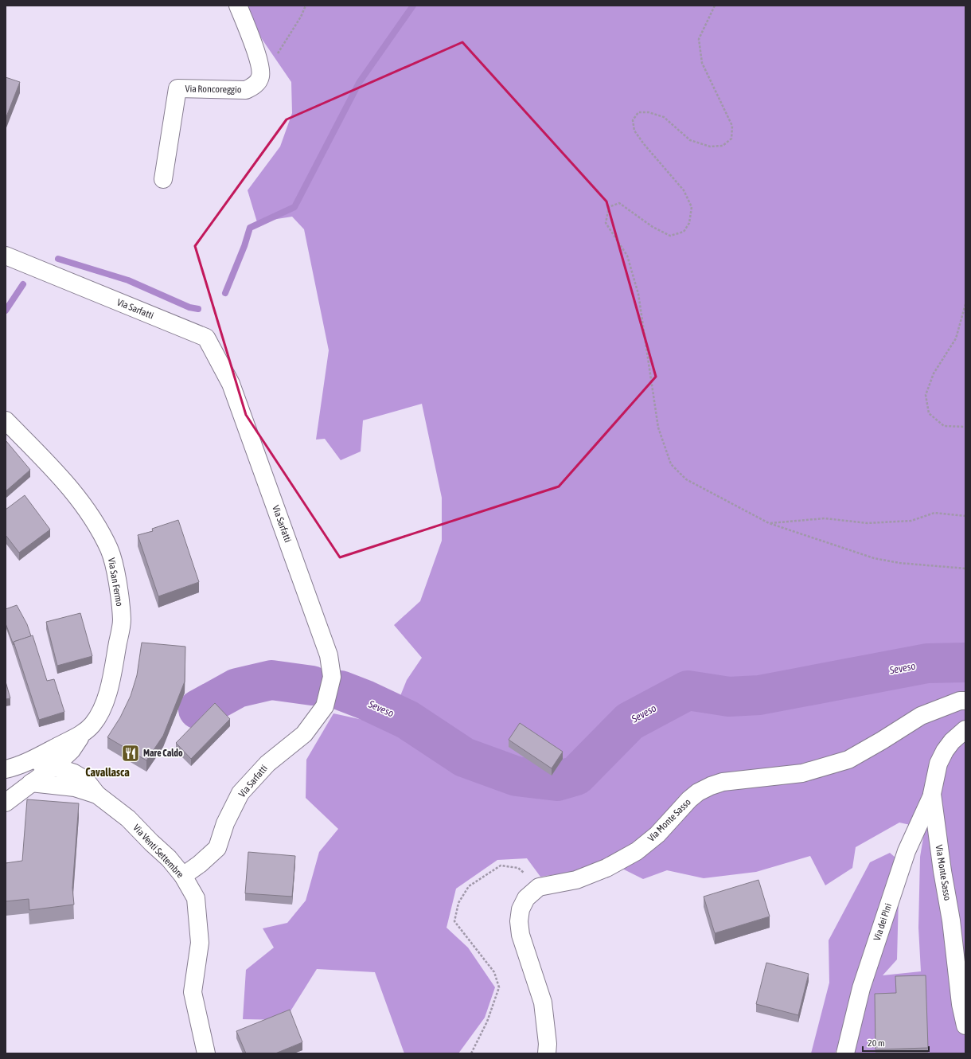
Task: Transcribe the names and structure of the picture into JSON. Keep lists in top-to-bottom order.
{
  "streets": {
    "street": [
      "Via Roncoreggio",
      "Via Sarfatti",
      "Via San Fermo",
      "Via Monte Sasso",
      "Via Venti Settembre",
      "Via dei Pini"
    ]
  },
  "crossings": [
    ["Via Sarfatti", "Via Venti Settembre"],
    ["Via Monte Sasso", "Via dei Pini"]
  ],
  "districts": ["Cavallasca"],
  "water": ["Seveso"],
  "places": {
    "restaurant": ["Mare Caldo"]
  },
  "scale_bar": "20 m"
}
